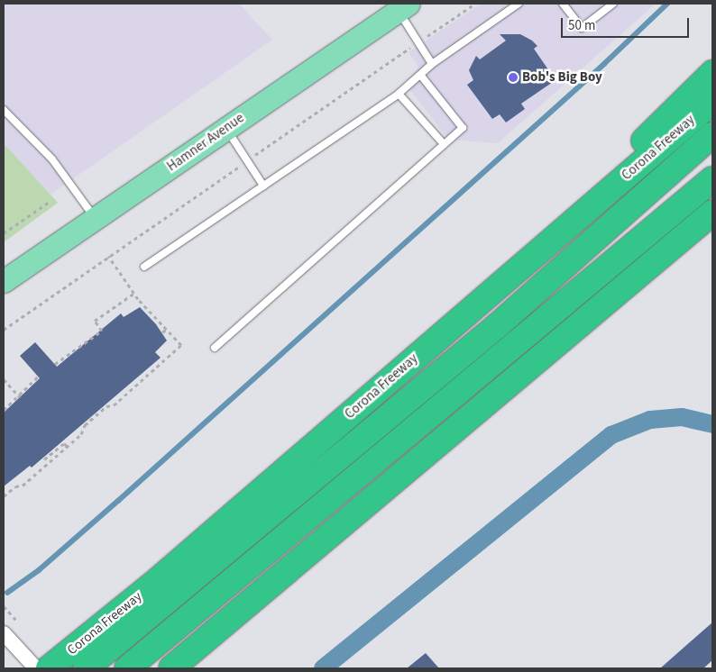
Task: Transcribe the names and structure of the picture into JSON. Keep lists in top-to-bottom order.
{
  "streets": {
    "highway": ["Corona Freeway"],
    "main road": ["Hamner Avenue"]
  },
  "places": ["Bob's Big Boy"],
  "scale_bar": "50 m"
}
